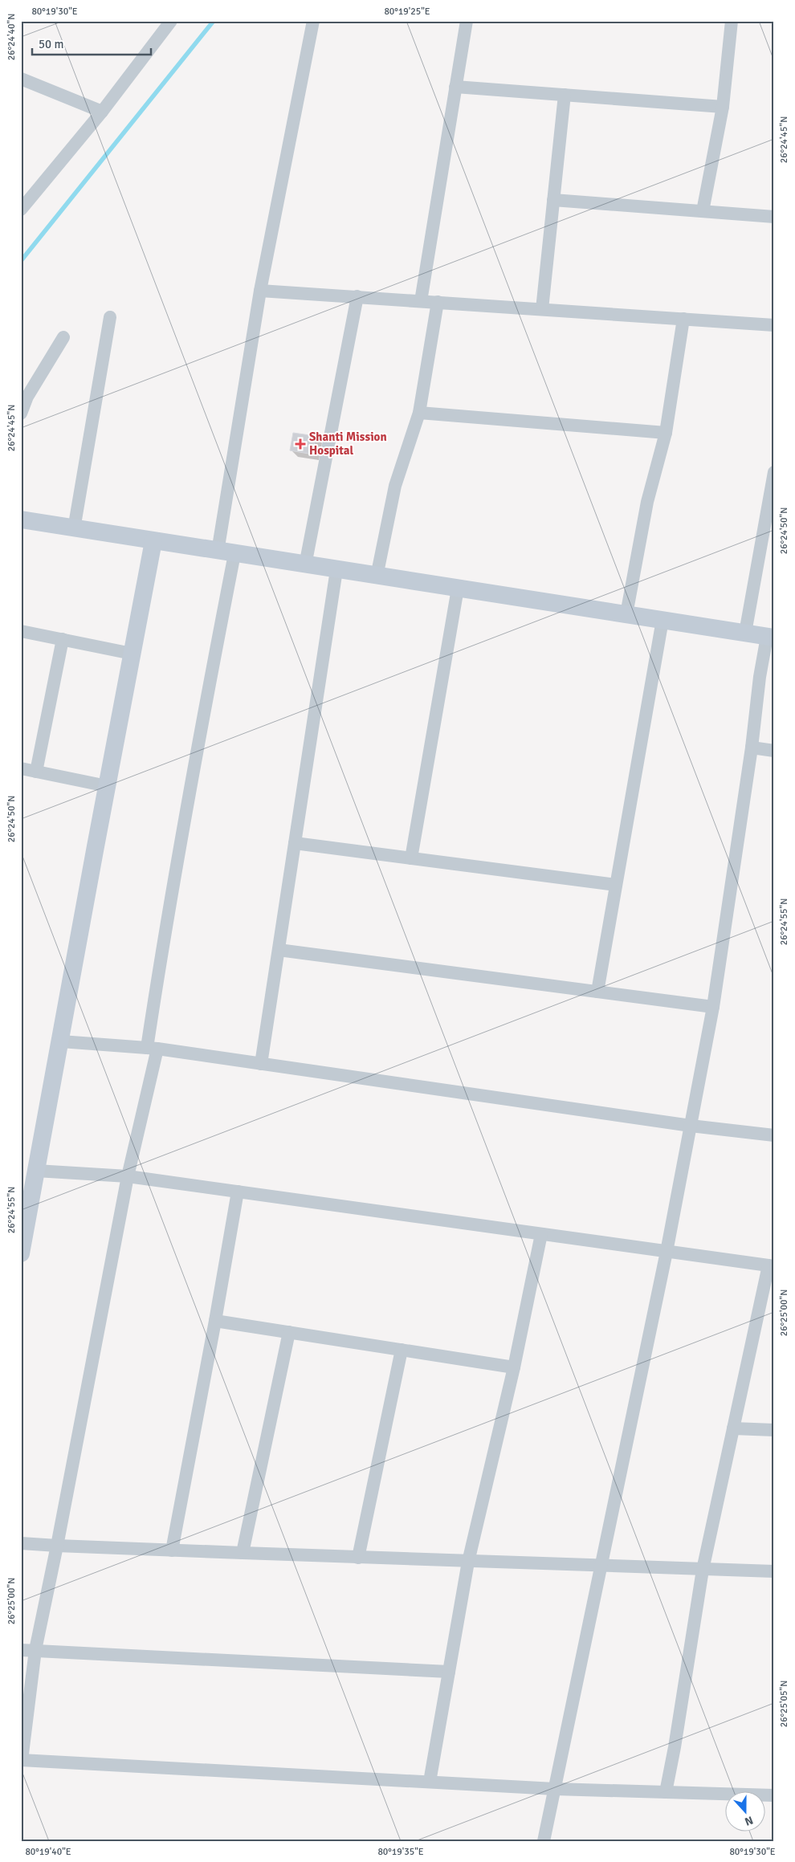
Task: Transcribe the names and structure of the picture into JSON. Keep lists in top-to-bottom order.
{
  "places": {
    "health": ["Shanti Mission Hospital"]
  },
  "scale_bar": "50 m",
  "north": "bottom",
  "coordinates": [
    "80°19'30\"E",
    "80°19'25\"E",
    "26°24'40\"N",
    "26°24'45\"N",
    "26°24'50\"N",
    "26°24'55\"N",
    "26°25'00\"N",
    "26°25'05\"N",
    "80°19'40\"E",
    "80°19'35\"E"
  ]
}
